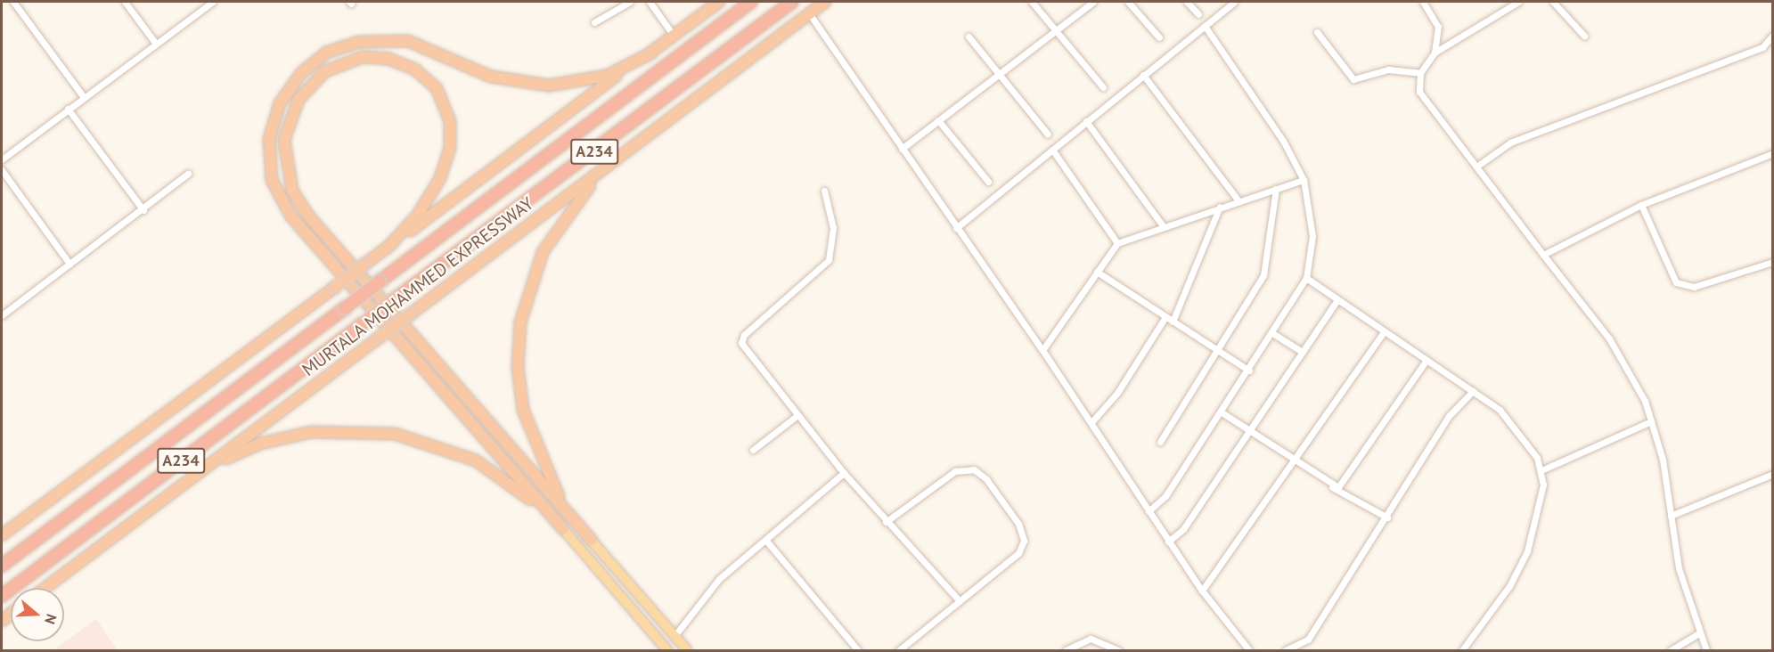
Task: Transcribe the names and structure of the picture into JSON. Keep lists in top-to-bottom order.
{
  "streets": {
    "highway": ["A234", "MURTALA MOHAMMED EXPRESSWAY"]
  },
  "north": "right"
}
